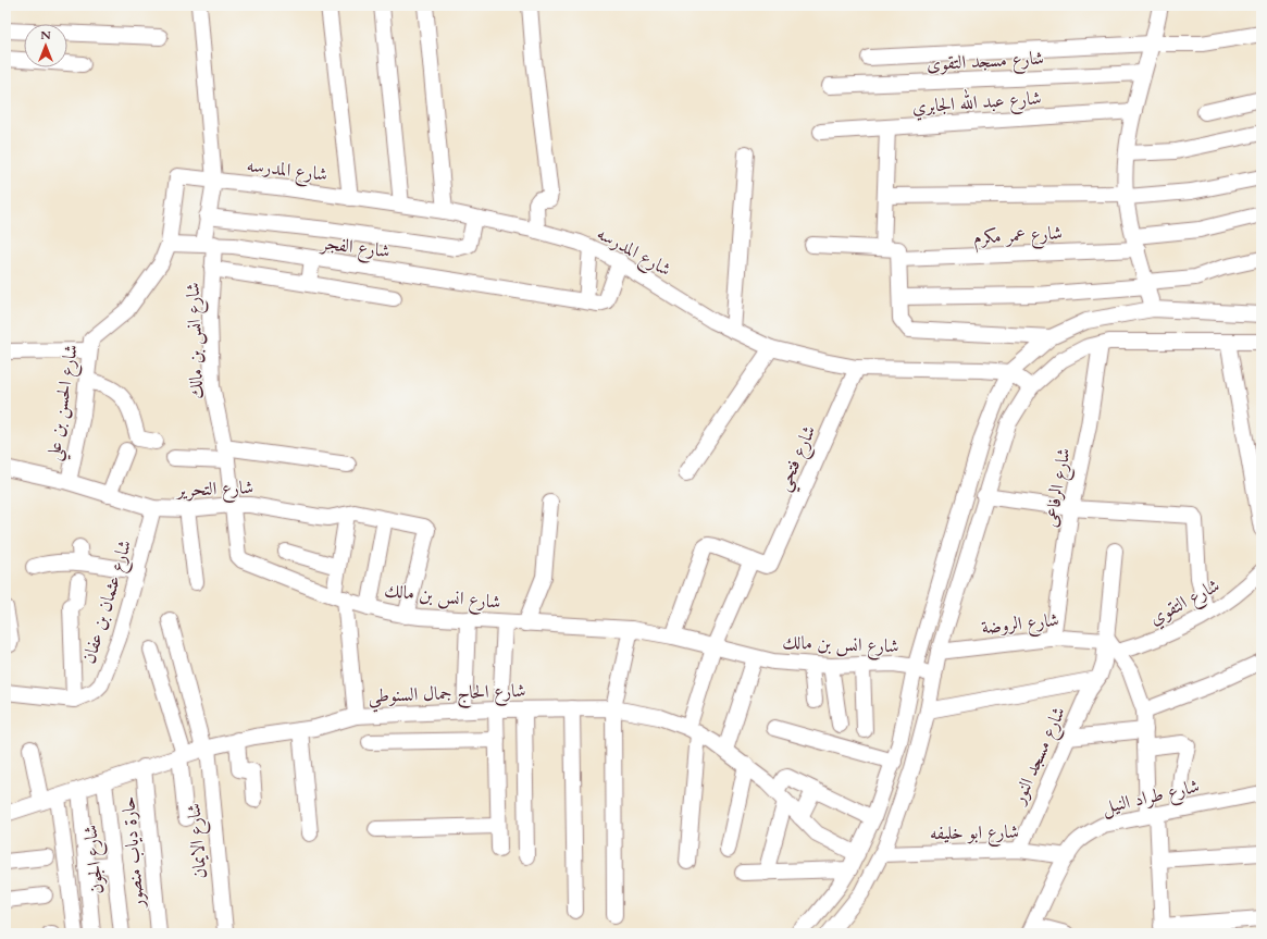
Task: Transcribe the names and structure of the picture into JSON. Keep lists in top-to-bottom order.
{
  "streets": {
    "street": [
      "شارع مسجد التقوى",
      "شارع عبد الله الجابري",
      "شارع المدرسه",
      "شارع عمر مكرم",
      "شارع الفجر",
      "شارع انس بن مالك",
      "شارع الحسن بن علي",
      "شارع فتحي",
      "شارع الرفاعى",
      "شارع التحرير",
      "شارع عثمان بن عفان",
      "شارع التقوي",
      "شارع الروضة",
      "شارع الحاج جمال السنوطي",
      "شارع مسجد النور",
      "شارع طراد النيل",
      "شارع ابو خليفه",
      "شارع الايمان",
      "حارة دياب منصور",
      "شارع الجون"
    ]
  },
  "crossings": [
    ["شارع المدرسه", "شارع الفجر"],
    ["شارع المدرسه", "شارع انس بن مالك"],
    ["شارع المدرسه", "شارع الحسن بن علي"],
    ["شارع المدرسه", "شارع فتحي"],
    ["شارع انس بن مالك", "شارع التحرير"],
    ["شارع الحسن بن علي", "شارع التحرير"],
    ["شارع الرفاعى", "شارع الروضة"],
    ["شارع التحرير", "شارع عثمان بن عفان"],
    ["شارع الروضة", "شارع مسجد النور"],
    ["شارع الحاج جمال السنوطي", "شارع الايمان"],
    ["شارع الحاج جمال السنوطي", "حارة دياب منصور"],
    ["شارع الحاج جمال السنوطي", "شارع الجون"],
    ["شارع مسجد النور", "شارع ابو خليفه"],
    ["شارع طراد النيل", "شارع ابو خليفه"]
  ],
  "north": "top"
}
